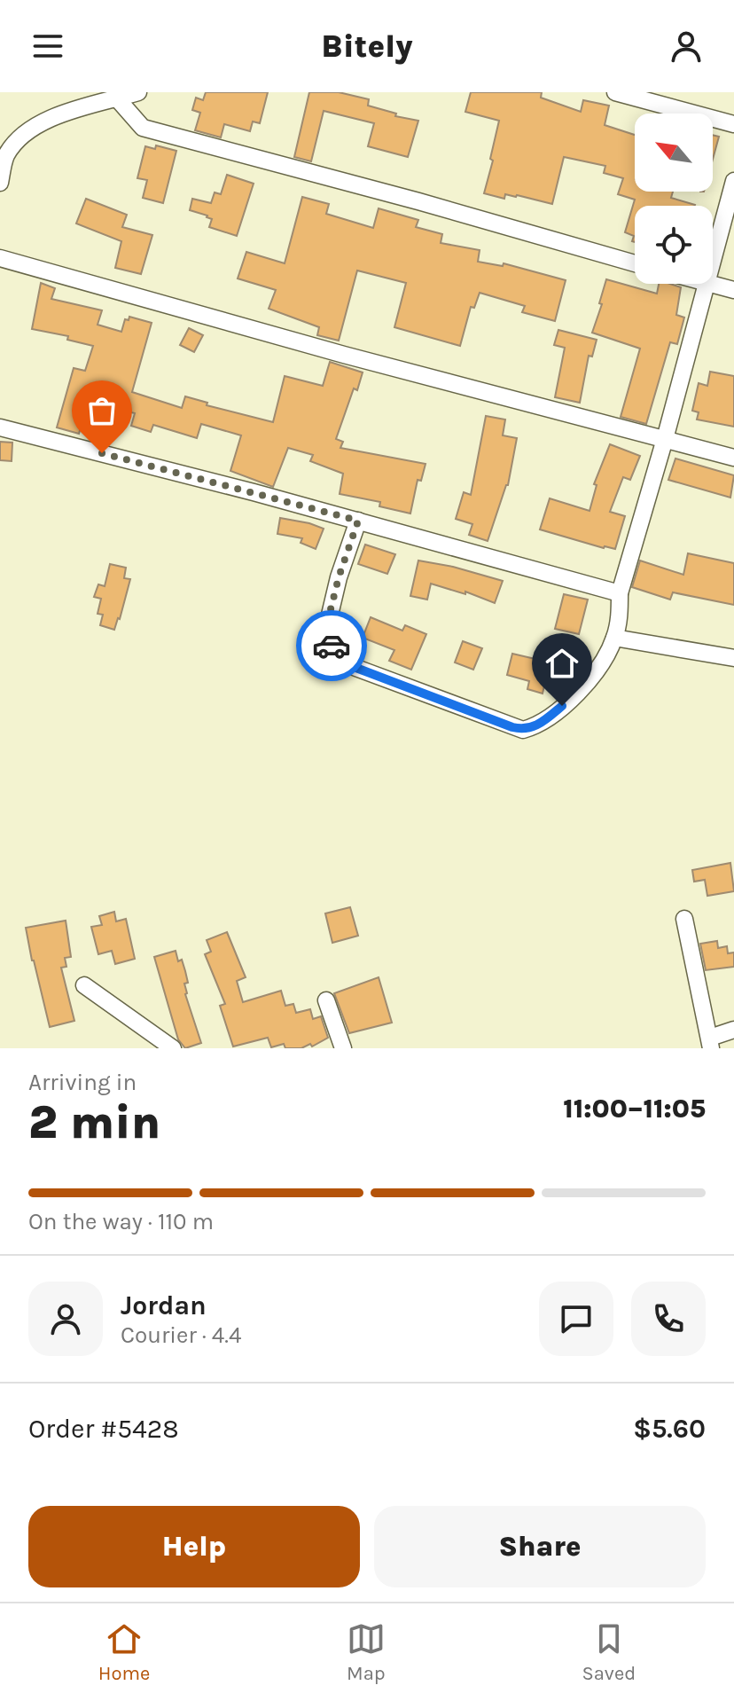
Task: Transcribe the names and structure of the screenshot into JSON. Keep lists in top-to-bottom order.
{
  "north": "top left",
  "page": {
    "header": "Bitely",
    "heading": ["2 min", "Arriving in", "11:00–11:05"],
    "panel": [
      "Jordan",
      "Courier · 4.4",
      "Order #5428",
      "$5.60"
    ],
    "bar": "On the way · 110 m",
    "buttons": ["Help", "Share"],
    "tabs": ["Home", "Map", "Saved"]
  }
}
